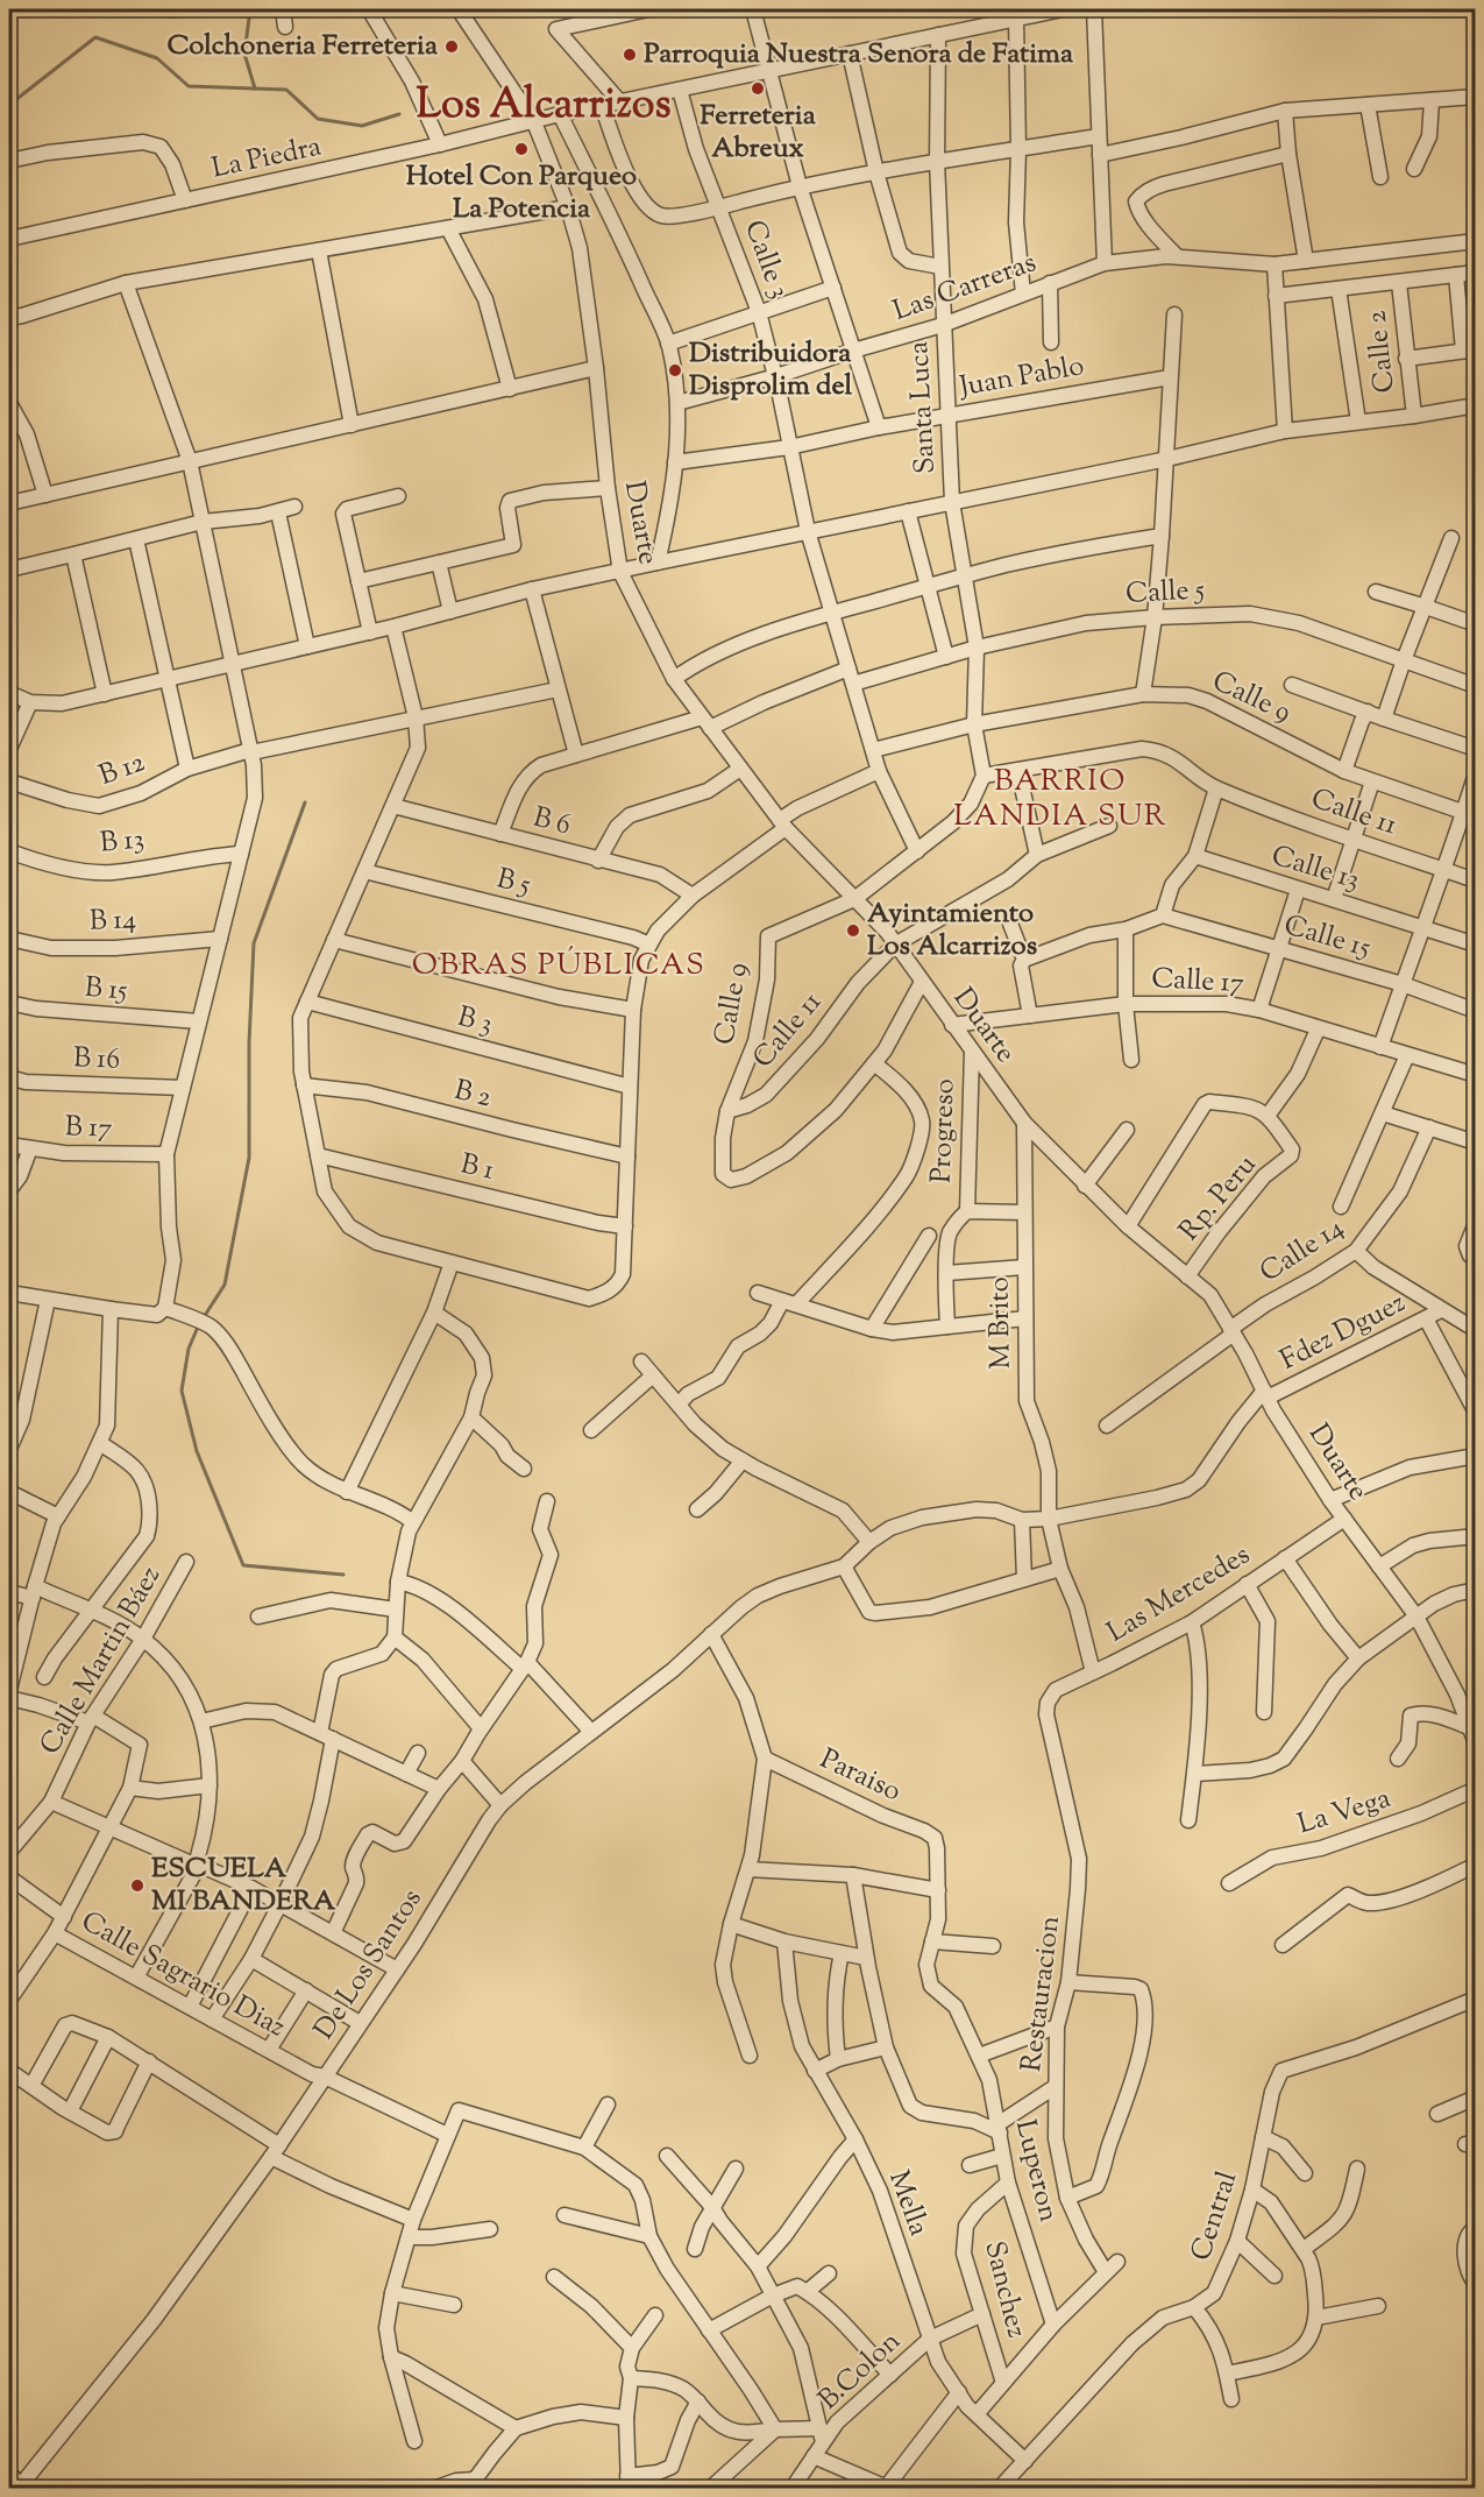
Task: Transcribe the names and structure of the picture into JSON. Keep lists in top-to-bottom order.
{
  "streets": {
    "street": [
      "La Piedra",
      "Calle 3",
      "Las Carreras",
      "Calle 2",
      "Juan Pablo",
      "Santa Luca",
      "Duarte",
      "Calle 5",
      "Calle 9",
      "B 12",
      "Calle 11",
      "B 6",
      "B 13",
      "Calle 13",
      "B 5",
      "B 14",
      "Calle 15",
      "Calle 17",
      "B 15",
      "B 3",
      "B 16",
      "B 2",
      "B 17",
      "Progreso",
      "B 1",
      "Rp. Peru",
      "Calle 14",
      "M Brito",
      "Fdez Dguez",
      "Las Mercedes",
      "Calle Martin Báez",
      "Paraiso",
      "La Vega",
      "De Los Santos",
      "Calle Sagrario Diaz",
      "Restauracion",
      "Luperon",
      "Mella",
      "Central",
      "Sanchez",
      "B.Colon"
    ]
  },
  "crossings": [
    ["La Piedra", "Calle 3"],
    ["La Piedra", "Santa Luca"],
    ["La Piedra", "Duarte"],
    ["Calle 3", "Las Carreras"],
    ["Calle 3", "Juan Pablo"],
    ["Calle 3", "Calle 5"],
    ["Calle 3", "Calle 9"],
    ["Las Carreras", "Santa Luca"],
    ["Juan Pablo", "Santa Luca"],
    ["Santa Luca", "Calle 5"],
    ["Santa Luca", "Calle 9"],
    ["Santa Luca", "Calle 11"],
    ["Duarte", "Calle 9"],
    ["Duarte", "Calle 11"],
    ["Duarte", "Calle 17"],
    ["Duarte", "Progreso"],
    ["Duarte", "Rp. Peru"],
    ["Duarte", "Calle 14"],
    ["Duarte", "M Brito"],
    ["Duarte", "Fdez Dguez"],
    ["Duarte", "Las Mercedes"],
    ["Calle 9", "Calle 11"],
    ["M Brito", "Las Mercedes"],
    ["Las Mercedes", "Restauracion"],
    ["Paraiso", "Luperon"],
    ["De Los Santos", "Calle Sagrario Diaz"],
    ["Luperon", "Sanchez"],
    ["Mella", "Central"],
    ["Mella", "B.Colon"],
    ["Sanchez", "B.Colon"]
  ],
  "districts": ["Los Alcarrizos", "BARRIO LANDIA SUR", "OBRAS PÚBLICAS"],
  "places": [
    "Colchoneria Ferreteria",
    "Parroquia Nuestra Senora de Fatima",
    "Ferreteria Abreux",
    "Hotel Con Parqueo La Potencia",
    "Distribuidora Disprolim del",
    "Ayintamiento Los Alcarrizos",
    "ESCUELA MI BANDERA"
  ]
}
